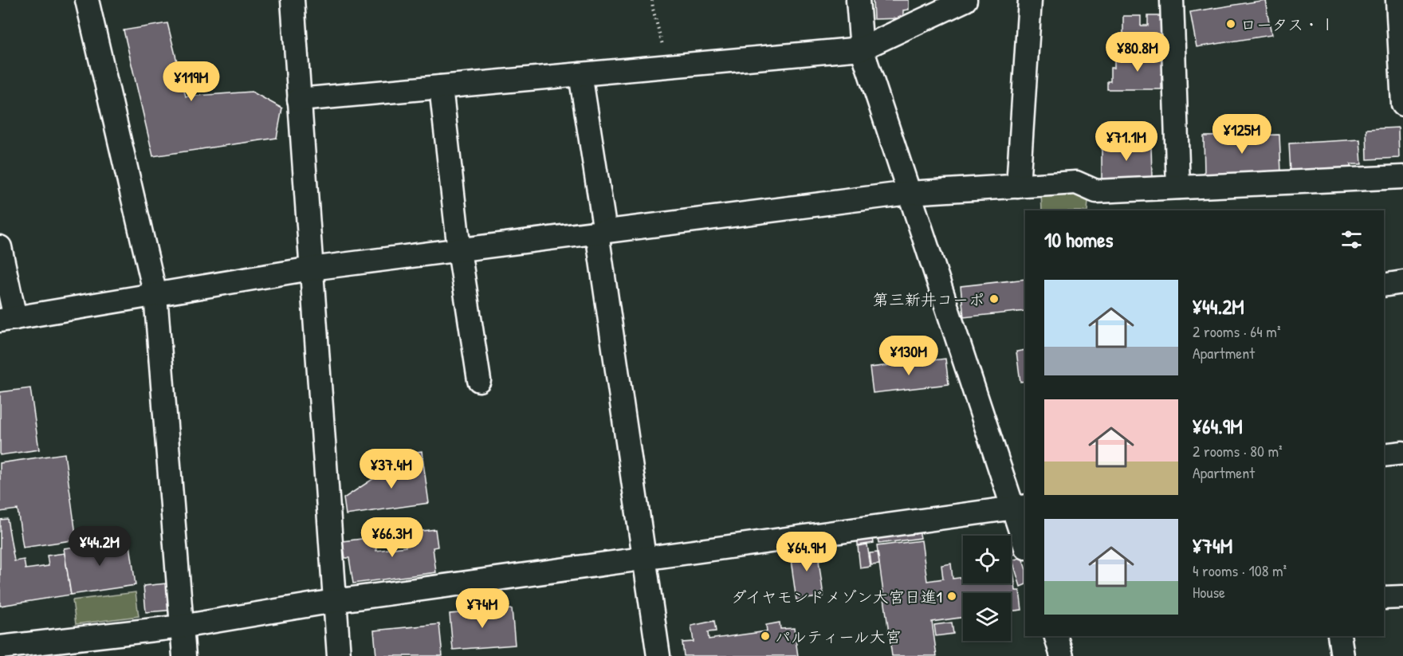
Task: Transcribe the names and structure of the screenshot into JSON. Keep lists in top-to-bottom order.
{
  "places": [
    "ロータス・Ⅰ",
    "第三新井コーポ",
    "ダイヤモンドメゾン大宮日進1",
    "パルティール大宮"
  ],
  "page": {
    "price": [
      "¥80.8M",
      "¥119M",
      "¥125M",
      "¥71.1M",
      "¥130M",
      "¥37.4M",
      "¥66.3M",
      "¥44.2M",
      "¥64.9M",
      "¥74M"
    ],
    "heading": "10 homes",
    "list": [
      {
        "name": "¥44.2M",
        "note": "2 rooms · 64 m² · Apartment"
      },
      {
        "name": "¥64.9M",
        "note": "2 rooms · 80 m² · Apartment"
      },
      {
        "name": "¥74M",
        "note": "4 rooms · 108 m² · House"
      }
    ]
  }
}
